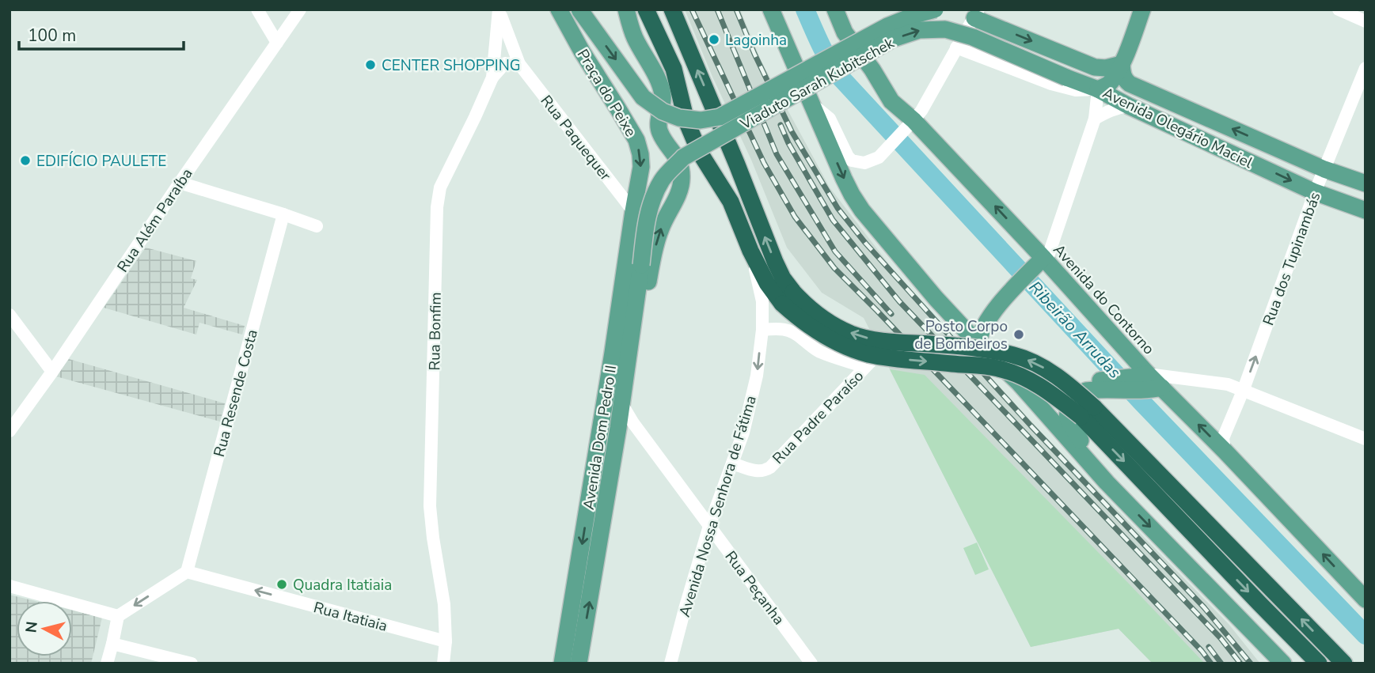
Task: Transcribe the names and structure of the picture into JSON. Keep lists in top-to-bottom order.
{
  "streets": {
    "main road": [
      "Viaduto Sarah Kubitschek",
      "Praça do Peixe",
      "Avenida Olegário Maciel",
      "Avenida do Contorno",
      "Avenida Dom Pedro II"
    ],
    "street": [
      "Rua Paquequer",
      "Rua Além Paraíba",
      "Rua dos Tupinambás",
      "Rua Bonfim",
      "Rua Resende Costa",
      "Rua Padre Paraíso",
      "Avenida Nossa Senhora de Fátima",
      "Rua Peçanha",
      "Rua Itatiaia"
    ]
  },
  "crossings": [
    ["Viaduto Sarah Kubitschek", "Avenida Olegário Maciel"],
    ["Viaduto Sarah Kubitschek", "Avenida Dom Pedro II"],
    ["Praça do Peixe", "Rua Paquequer"],
    ["Praça do Peixe", "Avenida Dom Pedro II"],
    ["Avenida Olegário Maciel", "Rua dos Tupinambás"],
    ["Rua Paquequer", "Rua Bonfim"],
    ["Rua Paquequer", "Avenida Dom Pedro II"],
    ["Rua dos Tupinambás", "Avenida do Contorno"],
    ["Rua Bonfim", "Rua Itatiaia"],
    ["Rua Resende Costa", "Rua Itatiaia"],
    ["Rua Padre Paraíso", "Avenida Nossa Senhora de Fátima"],
    ["Avenida Dom Pedro II", "Rua Peçanha"],
    ["Avenida Nossa Senhora de Fátima", "Rua Peçanha"]
  ],
  "one_way": [
    "Viaduto Sarah Kubitschek",
    "Praça do Peixe",
    "Rua dos Tupinambás",
    "Rua Itatiaia"
  ],
  "water": ["Ribeirão Arrudas"],
  "places": [
    "Lagoinha",
    "CENTER SHOPPING",
    "EDIFÍCIO PAULETE",
    "Posto Corpo de Bombeiros",
    "Quadra Itatiaia"
  ],
  "scale_bar": "100 m",
  "north": "left"
}
